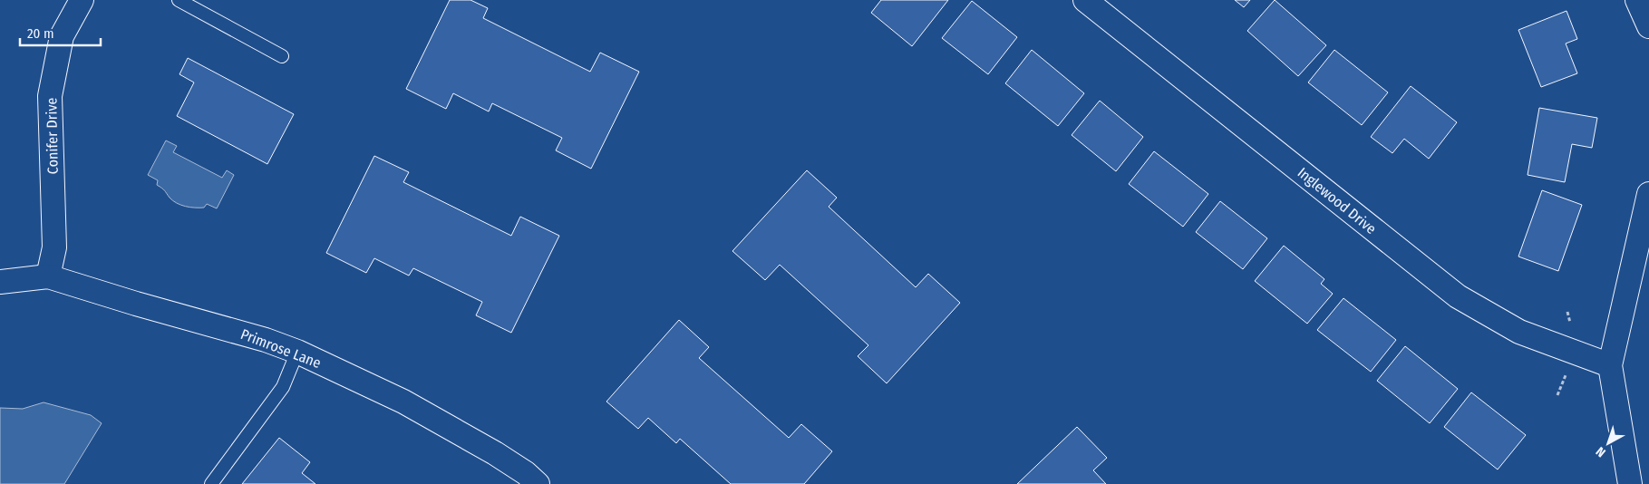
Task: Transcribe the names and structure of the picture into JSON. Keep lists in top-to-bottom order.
{
  "streets": {
    "street": ["Conifer Drive", "Inglewood Drive", "Primrose Lane"]
  },
  "crossings": [
    ["Conifer Drive", "Primrose Lane"]
  ],
  "scale_bar": "20 m",
  "north": "bottom left"
}
